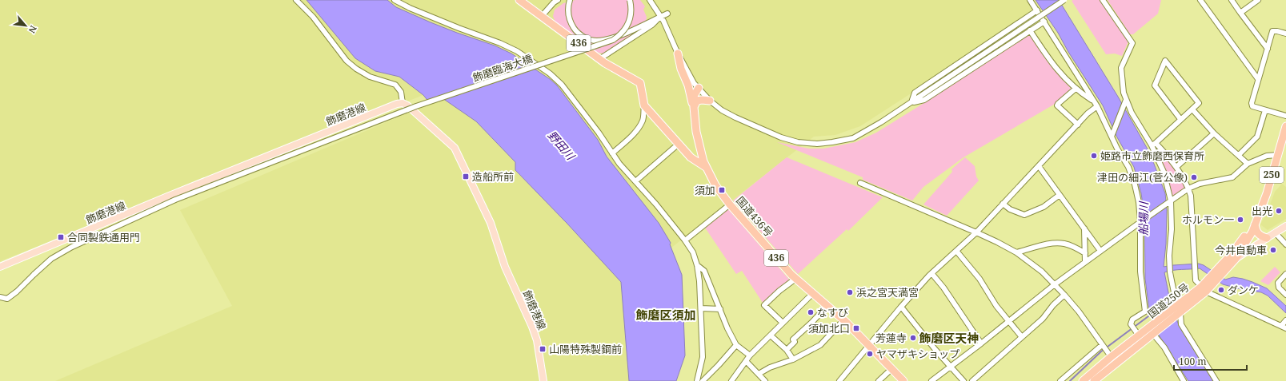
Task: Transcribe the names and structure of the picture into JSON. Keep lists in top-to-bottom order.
{
  "streets": {
    "highway": [
      "436",
      "250",
      "国道436号",
      "国道250号"
    ],
    "main road": ["飾磨港線"],
    "street": ["飾磨臨海大橋"]
  },
  "districts": ["飾磨区須加", "飾磨区天神"],
  "water": ["野田川", "船場川"],
  "places": {
    "other": [
      "姫路市立飾磨西保育所",
      "津田の細江(菅公像)",
      "出光",
      "ホルモン一",
      "今井自動車",
      "ダンケ",
      "浜之宮天満宮",
      "なすび",
      "芳蓮寺",
      "ヤマザキショップ"
    ],
    "transit": [
      "造船所前",
      "須加",
      "合同製鉄通用門",
      "須加北口",
      "山陽特殊製鋼前"
    ]
  },
  "scale_bar": "100 m",
  "north": "bottom right"
}
